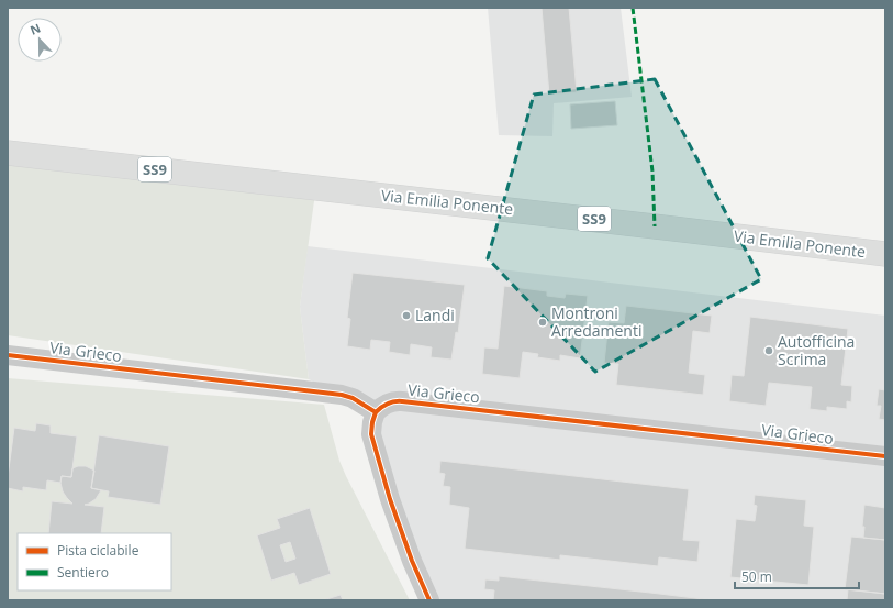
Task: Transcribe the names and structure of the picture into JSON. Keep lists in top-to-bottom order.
{
  "streets": {
    "main road": ["SS9", "Via Emilia Ponente"],
    "street": ["Via Grieco"]
  },
  "places": ["Landi", "Montroni Arredamenti", "Autofficina Scrima"],
  "legend": ["Pista ciclabile", "Sentiero"],
  "scale_bar": "50 m",
  "north": "top"
}
